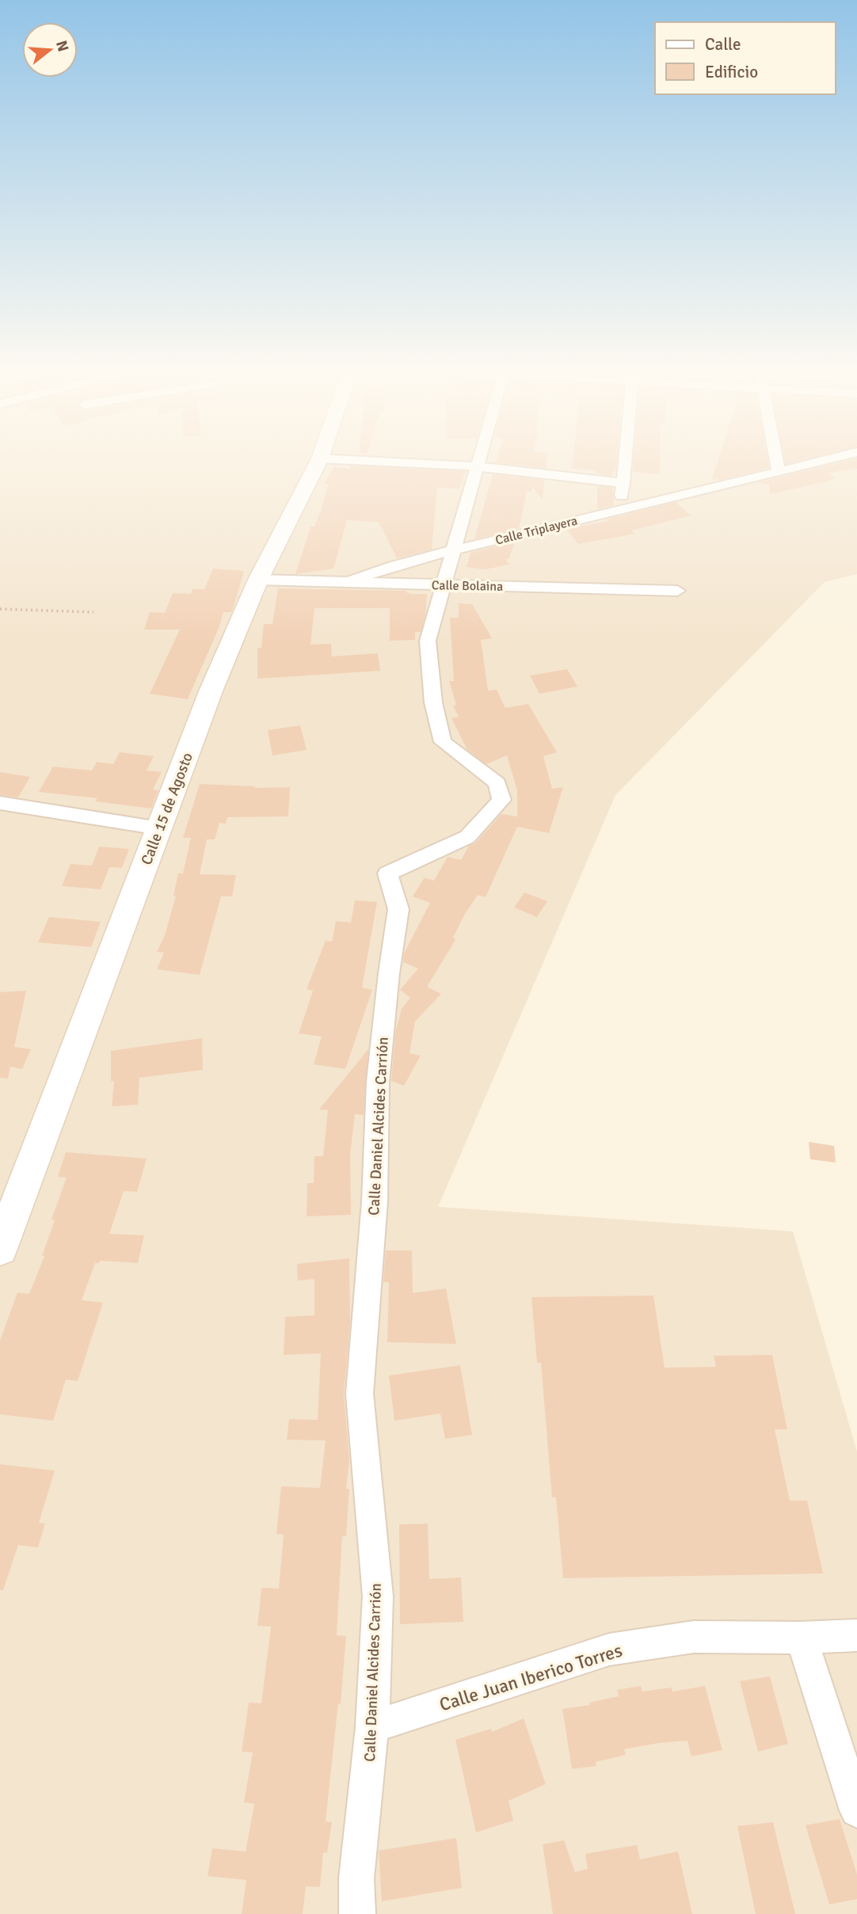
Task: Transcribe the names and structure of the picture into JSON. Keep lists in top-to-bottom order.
{
  "streets": {
    "street": [
      "Calle Triplayera",
      "Calle Bolaina",
      "Calle 15 de Agosto",
      "Calle Daniel Alcides Carrión",
      "Calle Juan Iberico Torres"
    ]
  },
  "crossings": [
    ["Calle Triplayera", "Calle Bolaina"],
    ["Calle Triplayera", "Calle Daniel Alcides Carrión"],
    ["Calle Bolaina", "Calle 15 de Agosto"],
    ["Calle Bolaina", "Calle Daniel Alcides Carrión"],
    ["Calle Daniel Alcides Carrión", "Calle Juan Iberico Torres"]
  ],
  "legend": ["Calle", "Edificio"],
  "north": "right"
}
